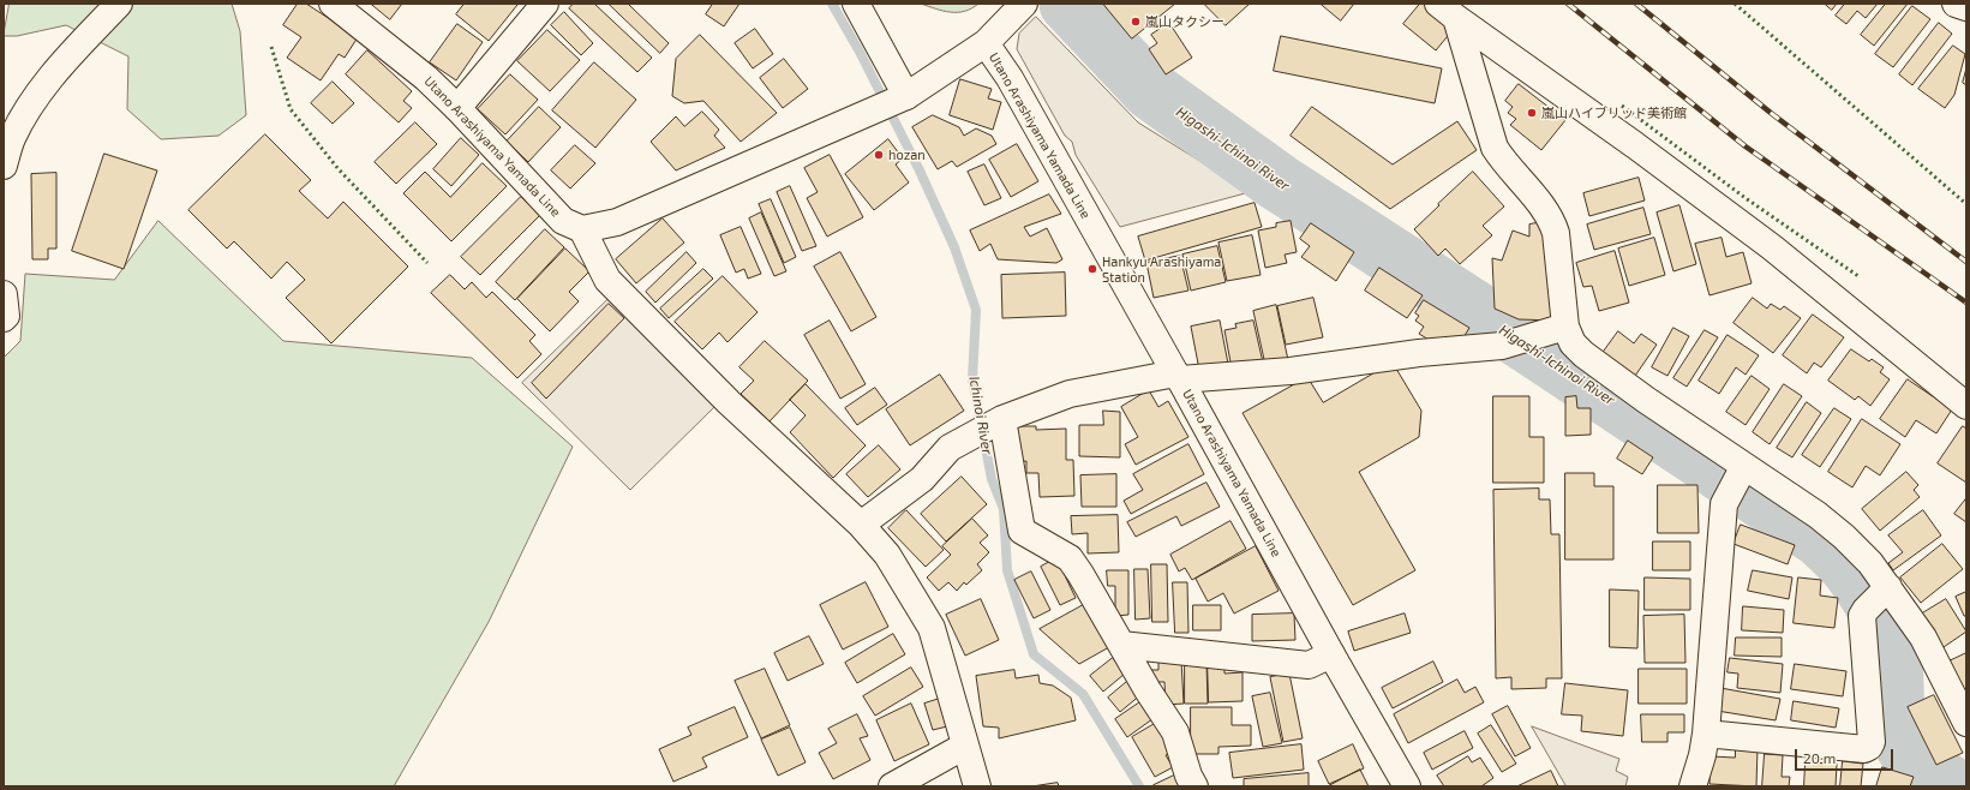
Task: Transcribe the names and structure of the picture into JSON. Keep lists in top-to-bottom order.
{
  "streets": {
    "street": ["Utano Arashiyama Yamada Line"]
  },
  "water": ["Higashi-Ichinoi River", "Ichinoi River"],
  "places": [
    "嵐山タクシー",
    "嵐山ハイブリッド美術館",
    "hozan",
    "Hankyu Arashiyama Station"
  ],
  "scale_bar": "20 m"
}
